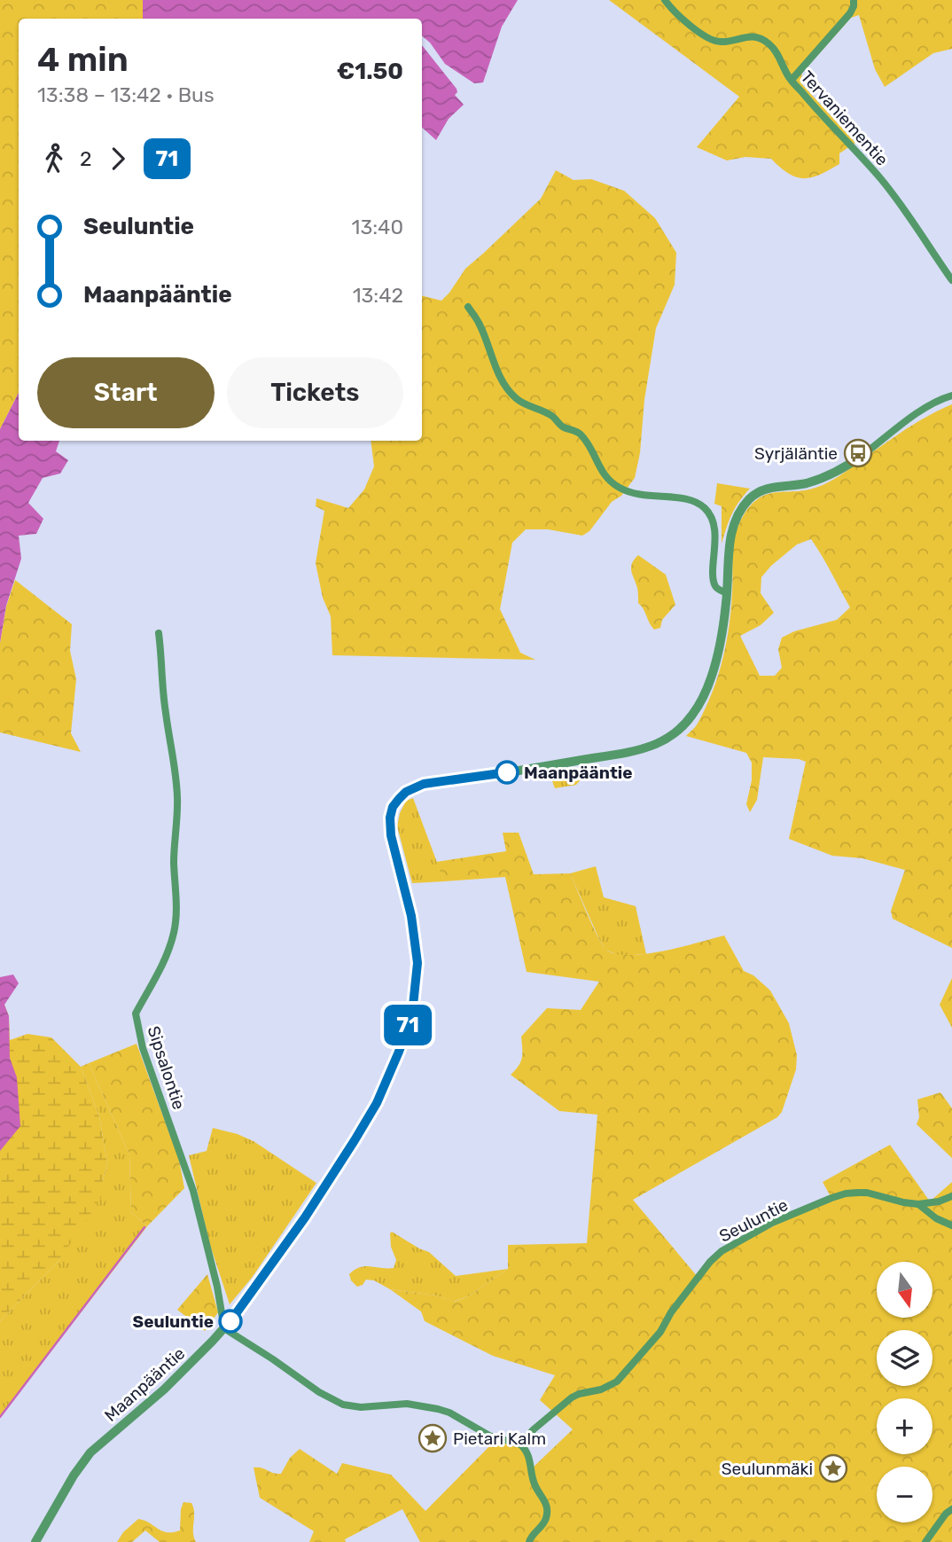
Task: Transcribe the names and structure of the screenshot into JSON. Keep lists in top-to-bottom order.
{
  "streets": {
    "street": [
      "Tervaniementie",
      "Sipsalontie",
      "Seuluntie",
      "Maanpääntie"
    ]
  },
  "crossings": [
    ["Sipsalontie", "Maanpääntie"]
  ],
  "places": {
    "bus stop": ["Syrjäläntie"],
    "other": ["Maanpääntie", "Seuluntie"],
    "place": ["Pietari Kalm", "Seulunmäki"]
  },
  "lines": ["bus line 71"],
  "north": "bottom",
  "page": {
    "on_map": "71",
    "heading": ["4 min", "13:38 – 13:42 · Bus", "€1.50"],
    "legs": ["2", "71"],
    "list": [
      {
        "name": "Seuluntie",
        "value": "13:40"
      },
      {
        "name": "Maanpääntie",
        "value": "13:42"
      }
    ],
    "buttons": ["Start", "Tickets"],
    "map_buttons": ["+", "−"]
  }
}
